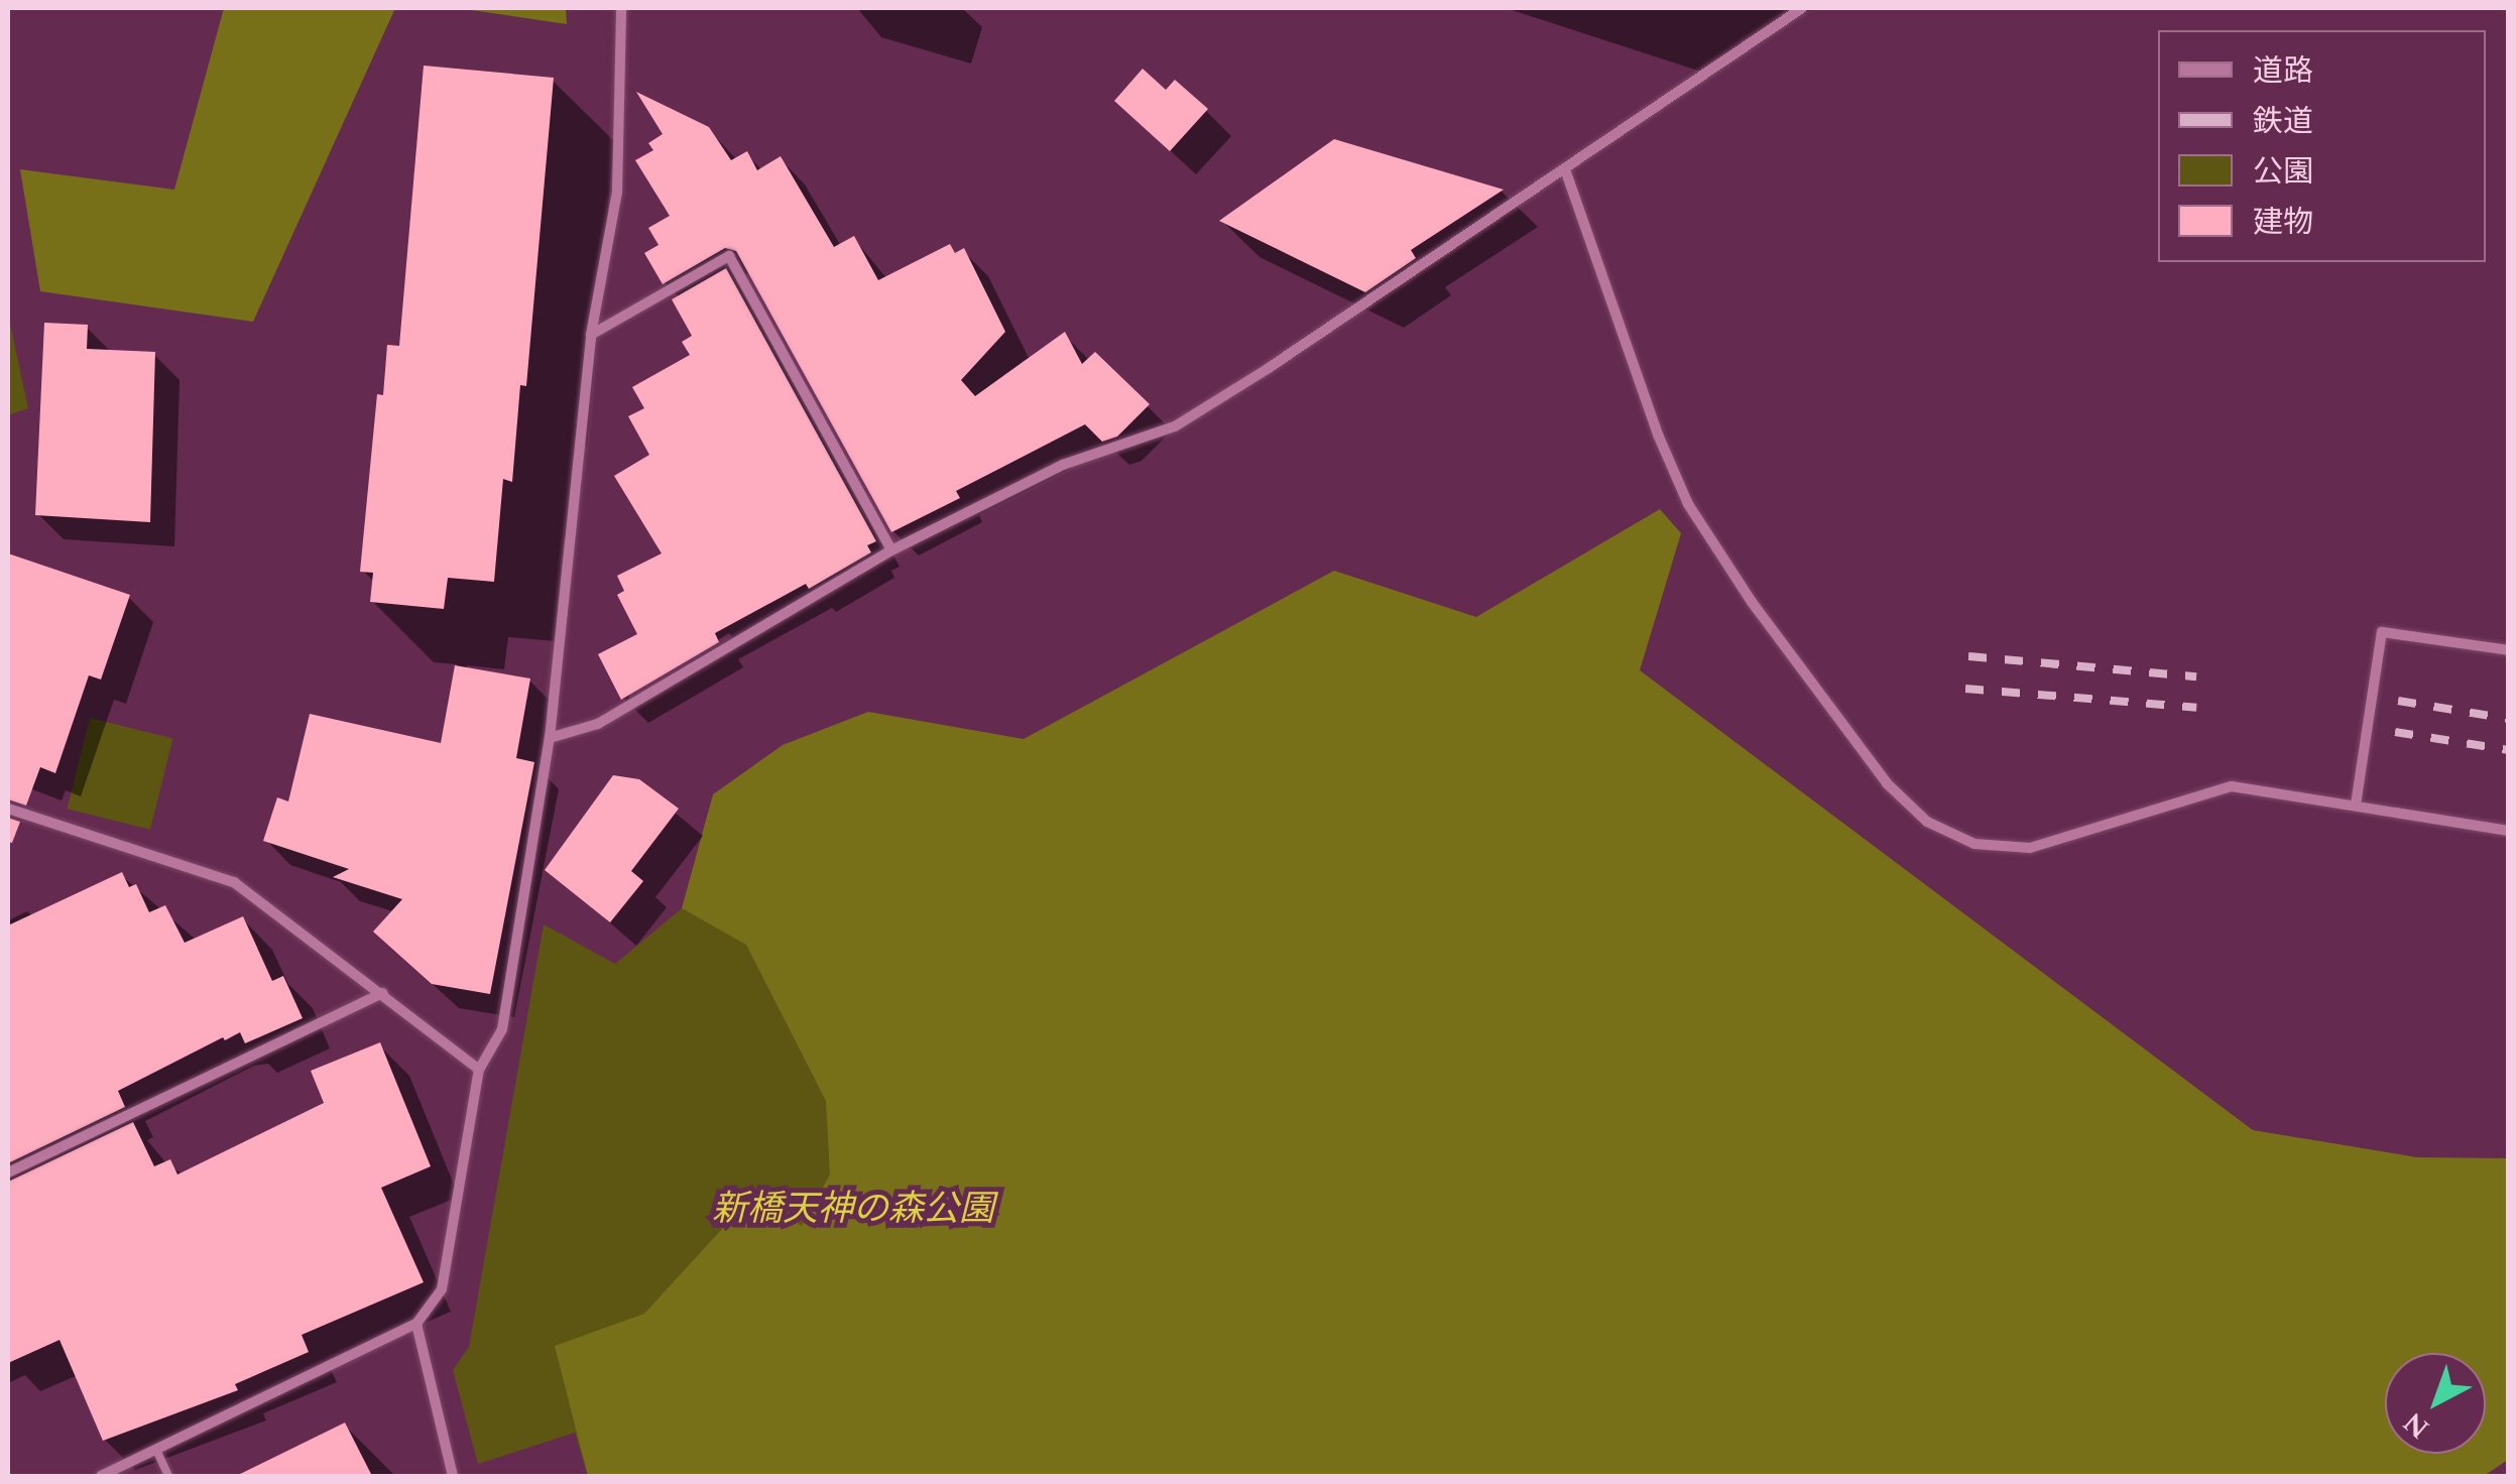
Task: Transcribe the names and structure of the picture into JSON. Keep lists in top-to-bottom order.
{
  "parks": ["新橋天神の森公園"],
  "legend": [
    "道路",
    "鉄道",
    "公園",
    "建物"
  ],
  "north": "bottom left"
}
